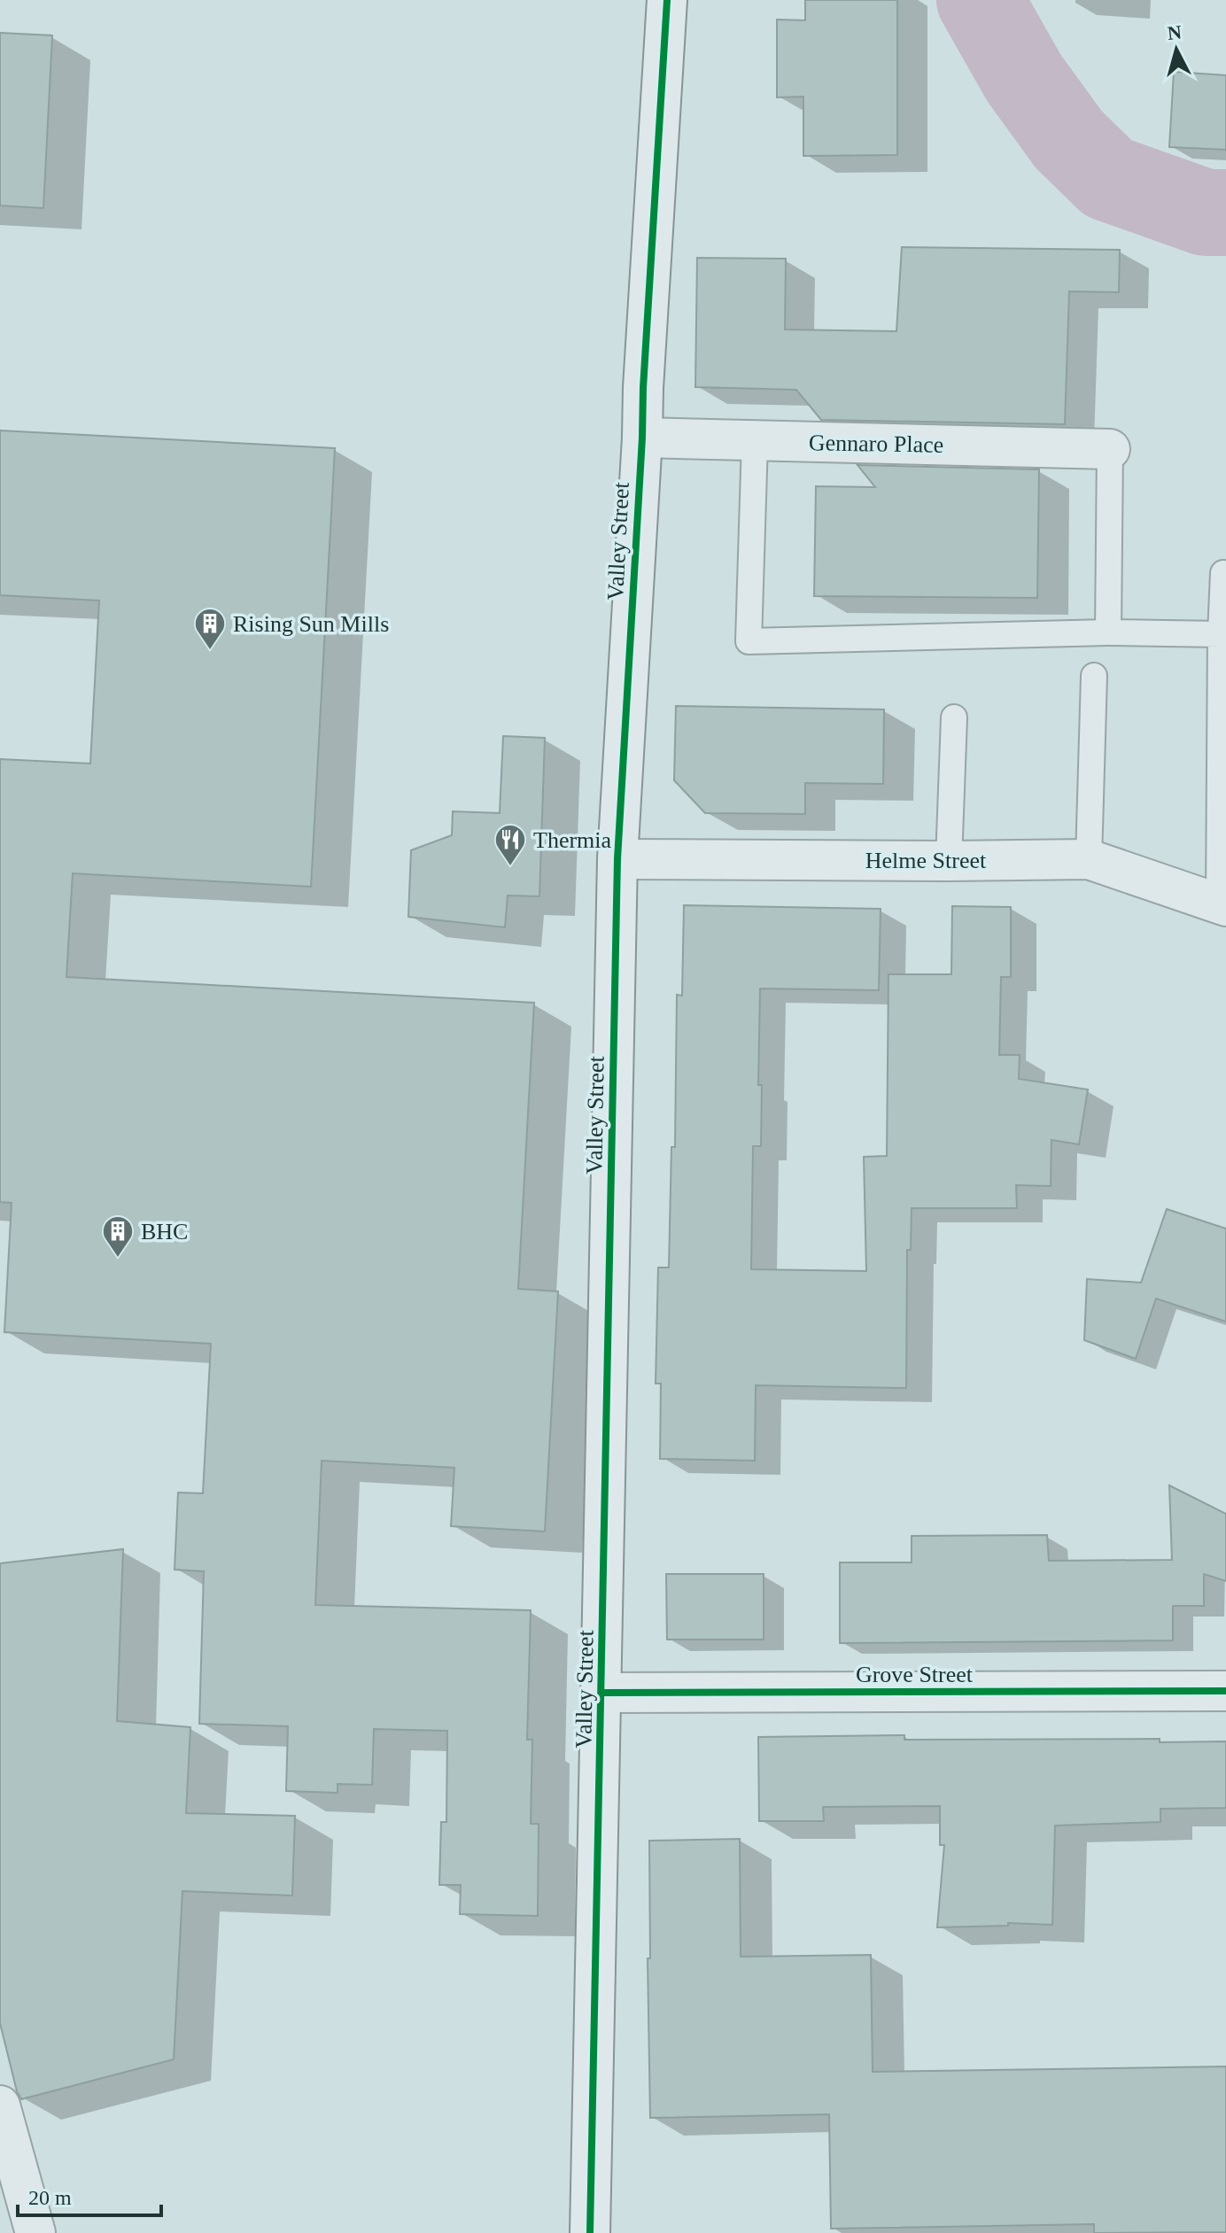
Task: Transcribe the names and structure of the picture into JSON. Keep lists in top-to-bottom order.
{
  "streets": {
    "main road": [
      "Gennaro Place",
      "Valley Street",
      "Helme Street",
      "Grove Street"
    ]
  },
  "crossings": [
    ["Gennaro Place", "Valley Street"],
    ["Valley Street", "Helme Street"],
    ["Valley Street", "Grove Street"]
  ],
  "places": {
    "building": ["Rising Sun Mills", "BHC"],
    "restaurant": ["Thermia"]
  },
  "scale_bar": "20 m",
  "north": "top"
}
